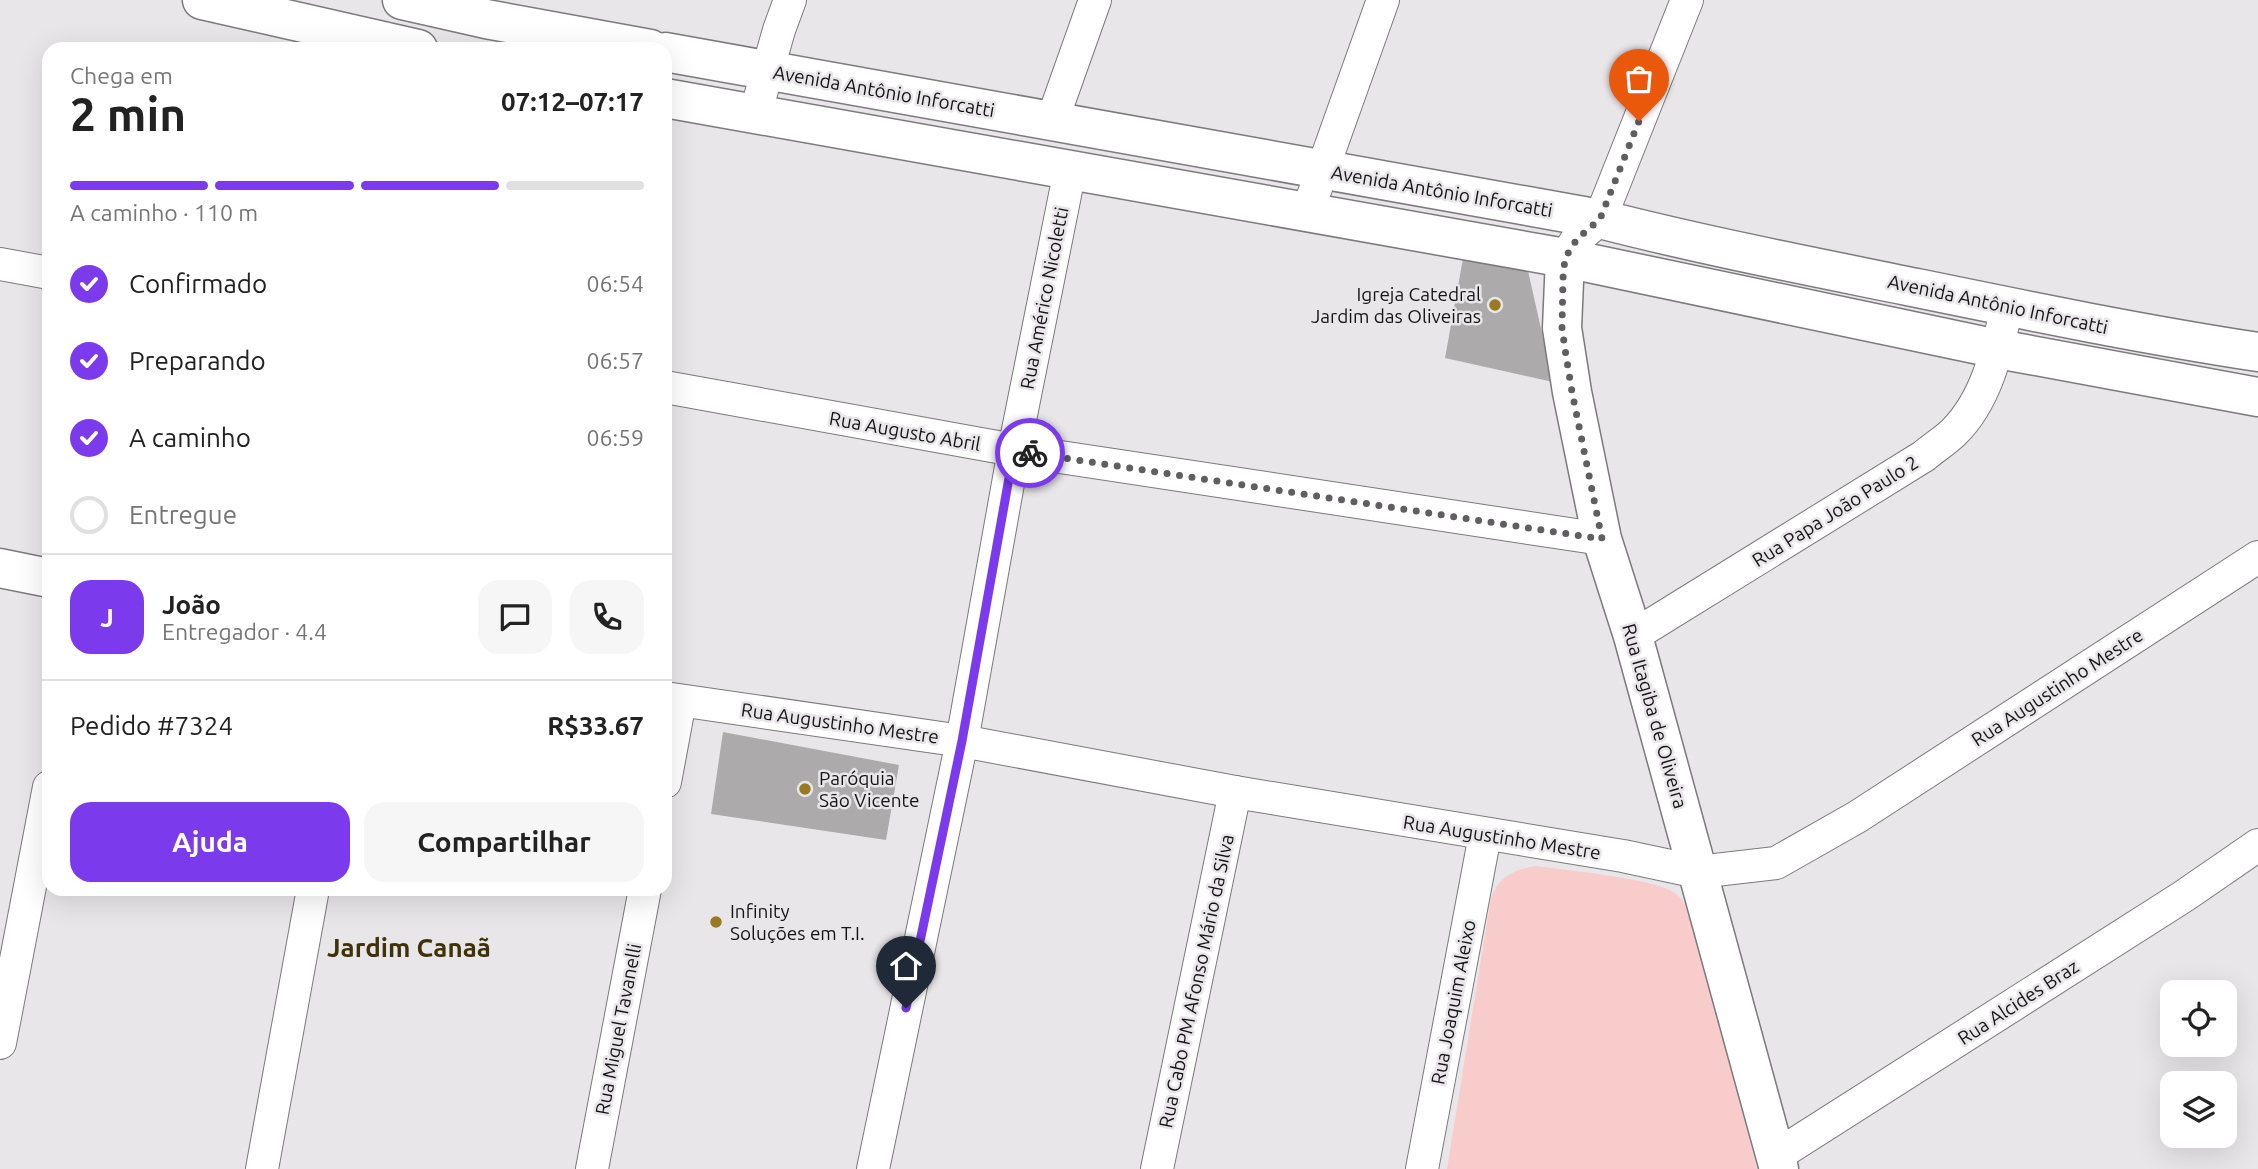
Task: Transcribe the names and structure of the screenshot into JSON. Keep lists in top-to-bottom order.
{
  "streets": {
    "street": [
      "Avenida Antônio Inforcatti",
      "Rua Américo Nicoletti",
      "Rua Augusto Abril",
      "Rua Papa João Paulo 2",
      "Rua Augustinho Mestre",
      "Rua Itagiba de Oliveira",
      "Rua Cabo PM Afonso Mário da Silva",
      "Rua Joaquim Aleixo",
      "Rua Alcides Braz",
      "Rua Miguel Tavanelli"
    ]
  },
  "crossings": [
    ["Avenida Antônio Inforcatti", "Rua Papa João Paulo 2"],
    ["Rua Américo Nicoletti", "Rua Augusto Abril"],
    ["Rua Américo Nicoletti", "Rua Augustinho Mestre"],
    ["Rua Augusto Abril", "Rua Itagiba de Oliveira"],
    ["Rua Papa João Paulo 2", "Rua Itagiba de Oliveira"],
    ["Rua Augustinho Mestre", "Rua Itagiba de Oliveira"],
    ["Rua Augustinho Mestre", "Rua Cabo PM Afonso Mário da Silva"],
    ["Rua Augustinho Mestre", "Rua Joaquim Aleixo"],
    ["Rua Itagiba de Oliveira", "Rua Alcides Braz"]
  ],
  "districts": ["Jardim Canaã"],
  "places": ["Igreja Catedral Jardim das Oliveiras", "Paróquia São Vicente", "Infinity Soluções em T.I."],
  "page": {
    "heading": ["2 min", "Chega em", "07:12–07:17"],
    "panel": [
      "João",
      "Entregador · 4.4",
      "Pedido #7324",
      "R$33.67"
    ],
    "bar": "A caminho · 110 m",
    "list": [
      ["Confirmado", "06:54"],
      ["Preparando", "06:57"],
      ["A caminho", "06:59"],
      "Entregue"
    ],
    "round": "J",
    "buttons": ["Ajuda", "Compartilhar"]
  }
}
